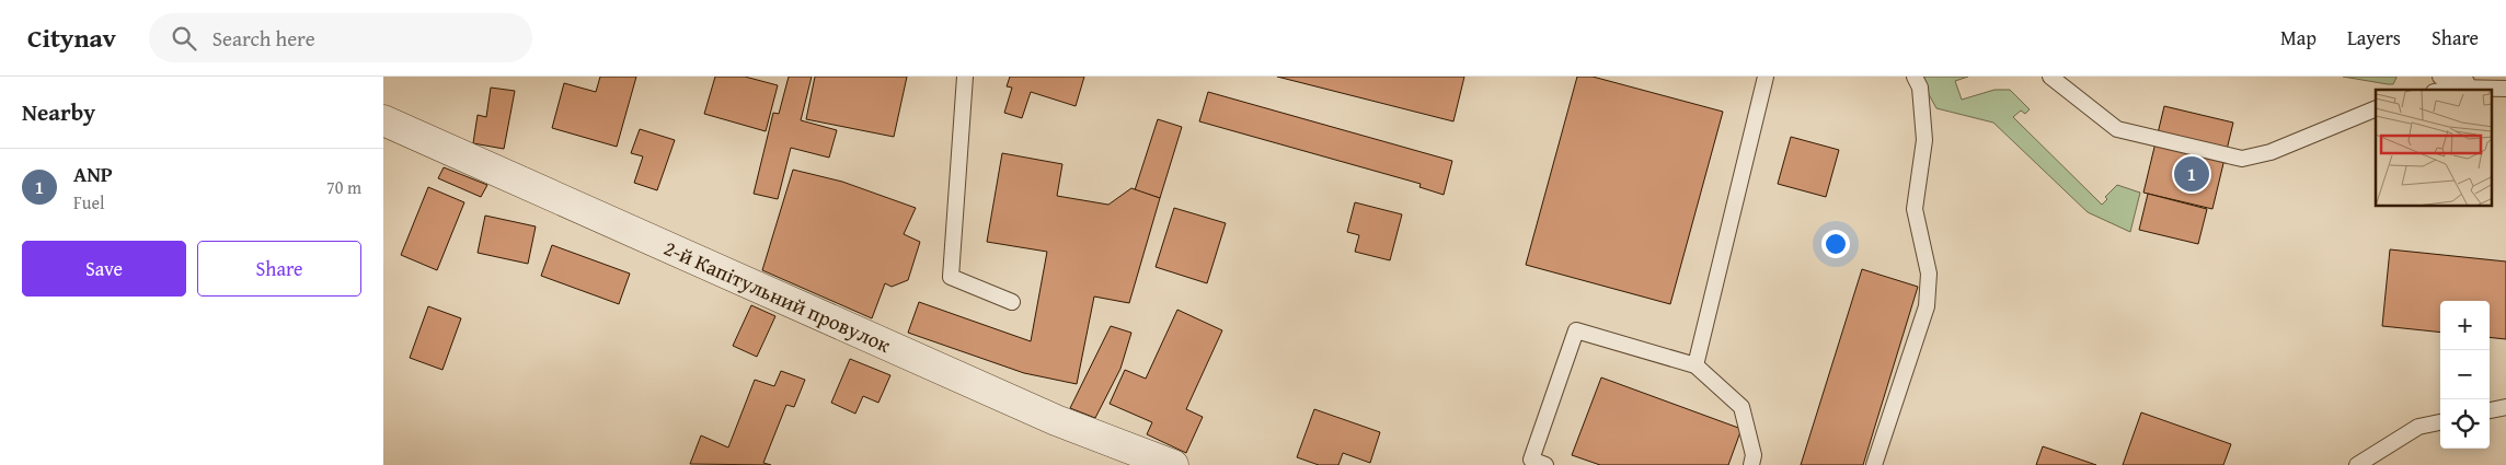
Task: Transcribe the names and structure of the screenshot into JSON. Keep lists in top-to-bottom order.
{
  "streets": {
    "street": ["2-й Капітульний провулок"]
  },
  "page": {
    "header": "Citynav",
    "search": "Search here",
    "nav": ["Map", "Layers", "Share"],
    "heading": "Nearby",
    "list": [
      {
        "mark": "1",
        "name": "ANP",
        "note": "Fuel",
        "value": "70 m"
      }
    ],
    "pins": "1",
    "buttons": ["Save", "Share"],
    "map_buttons": ["+", "−"]
  }
}
